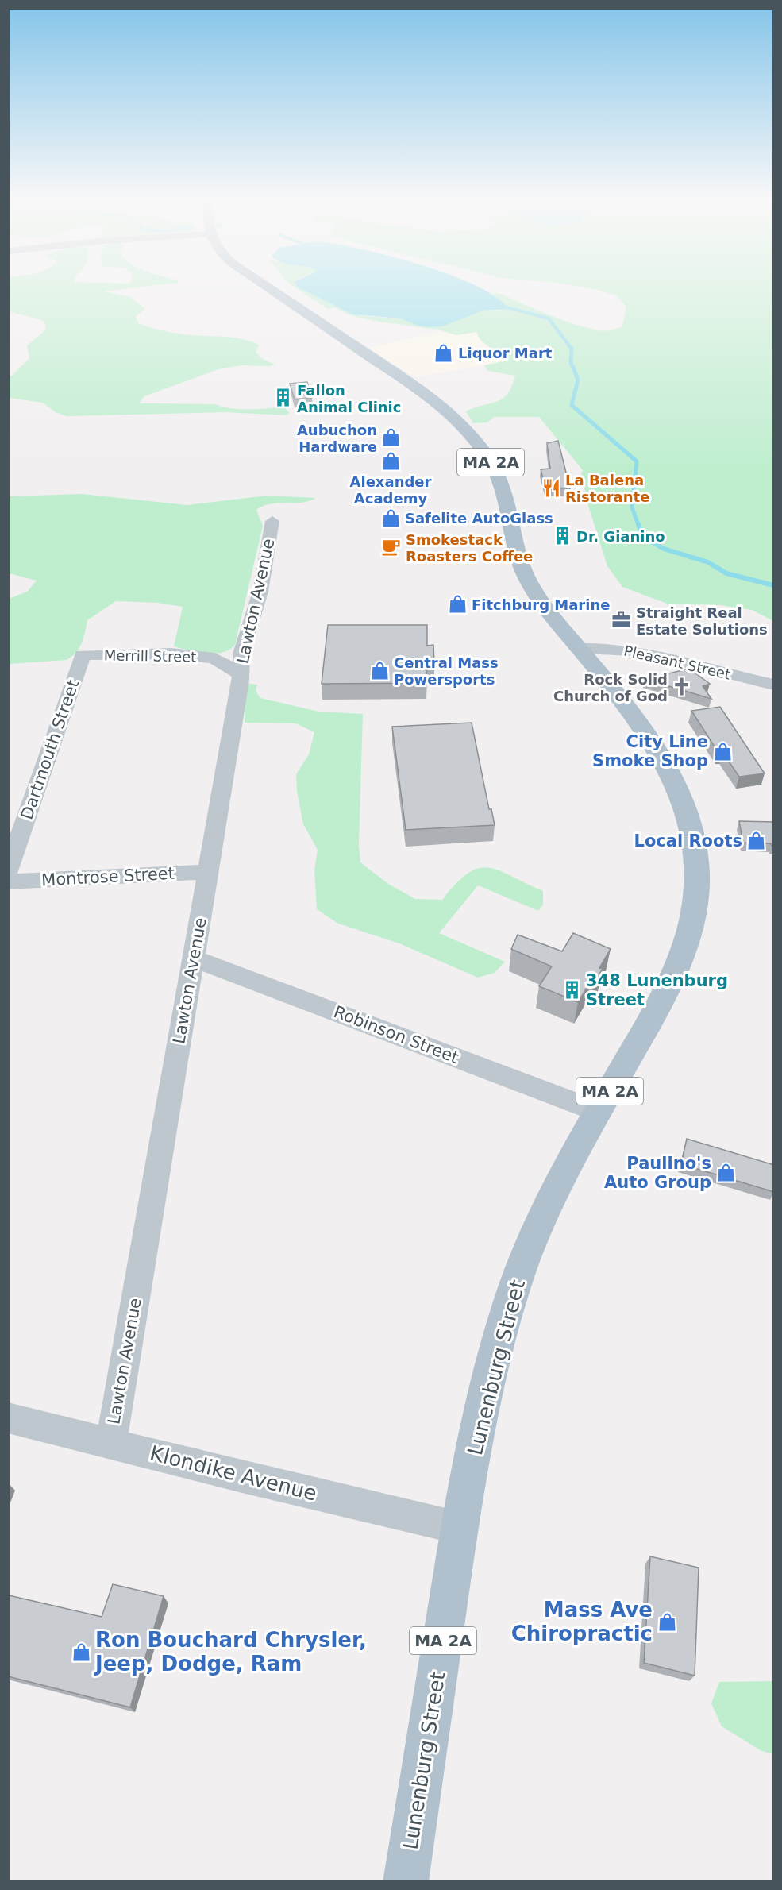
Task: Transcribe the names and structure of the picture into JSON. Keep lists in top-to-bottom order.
{
  "streets": {
    "main road": ["MA 2A", "Lunenburg Street"],
    "street": [
      "Lawton Avenue",
      "Merrill Street",
      "Pleasant Street",
      "Dartmouth Street",
      "Montrose Street",
      "Robinson Street",
      "Klondike Avenue"
    ]
  },
  "crossings": [
    ["MA 2A", "Pleasant Street"],
    ["MA 2A", "Lunenburg Street"],
    ["Lawton Avenue", "Merrill Street"],
    ["Lawton Avenue", "Montrose Street"],
    ["Lawton Avenue", "Robinson Street"],
    ["Lawton Avenue", "Klondike Avenue"],
    ["Merrill Street", "Dartmouth Street"],
    ["Pleasant Street", "Lunenburg Street"],
    ["Robinson Street", "Lunenburg Street"],
    ["Lunenburg Street", "Klondike Avenue"]
  ],
  "places": {
    "shop": [
      "Liquor Mart",
      "Aubuchon Hardware",
      "Alexander Academy",
      "Safelite AutoGlass",
      "Fitchburg Marine",
      "Central Mass Powersports",
      "City Line Smoke Shop",
      "Local Roots",
      "Paulino's Auto Group",
      "Mass Ave Chiropractic",
      "Ron Bouchard Chrysler, Jeep, Dodge, Ram"
    ],
    "building": ["Fallon Animal Clinic", "Dr. Gianino", "348 Lunenburg Street"],
    "restaurant": ["La Balena Ristorante"],
    "cafe": ["Smokestack Roasters Coffee"],
    "office": ["Straight Real Estate Solutions"],
    "church": ["Rock Solid Church of God"]
  }
}
